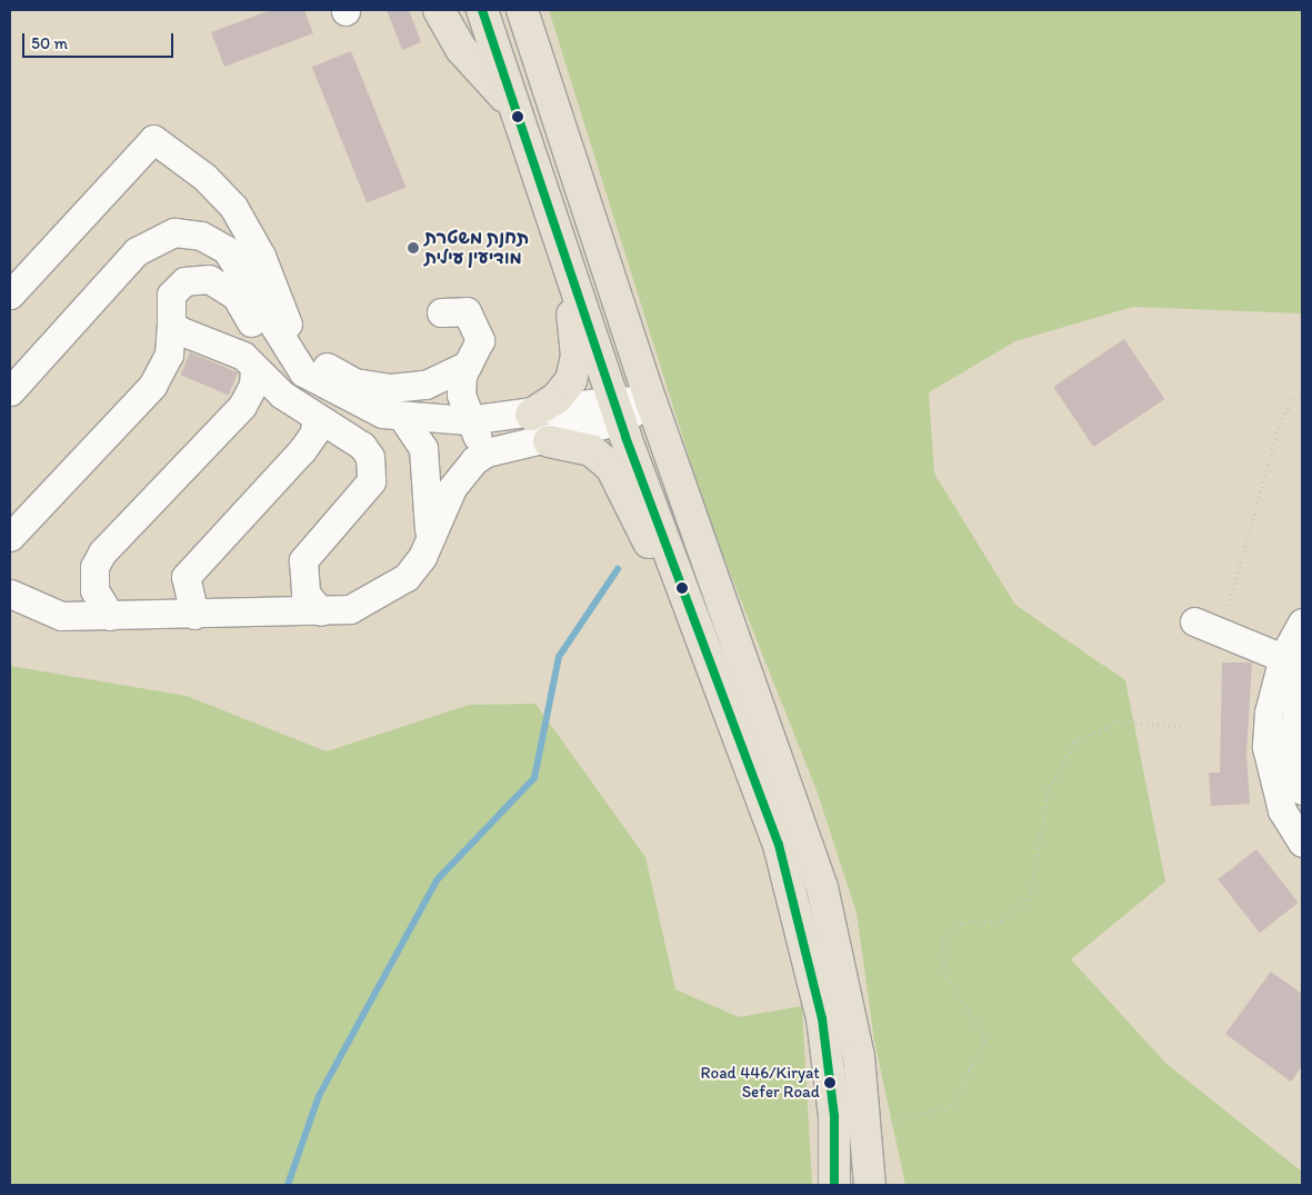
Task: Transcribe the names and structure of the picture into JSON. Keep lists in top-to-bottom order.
{
  "places": ["תחנת משטרת מודיעין עילית", "Road 446/Kiryat Sefer Road"],
  "scale_bar": "50 m"
}
